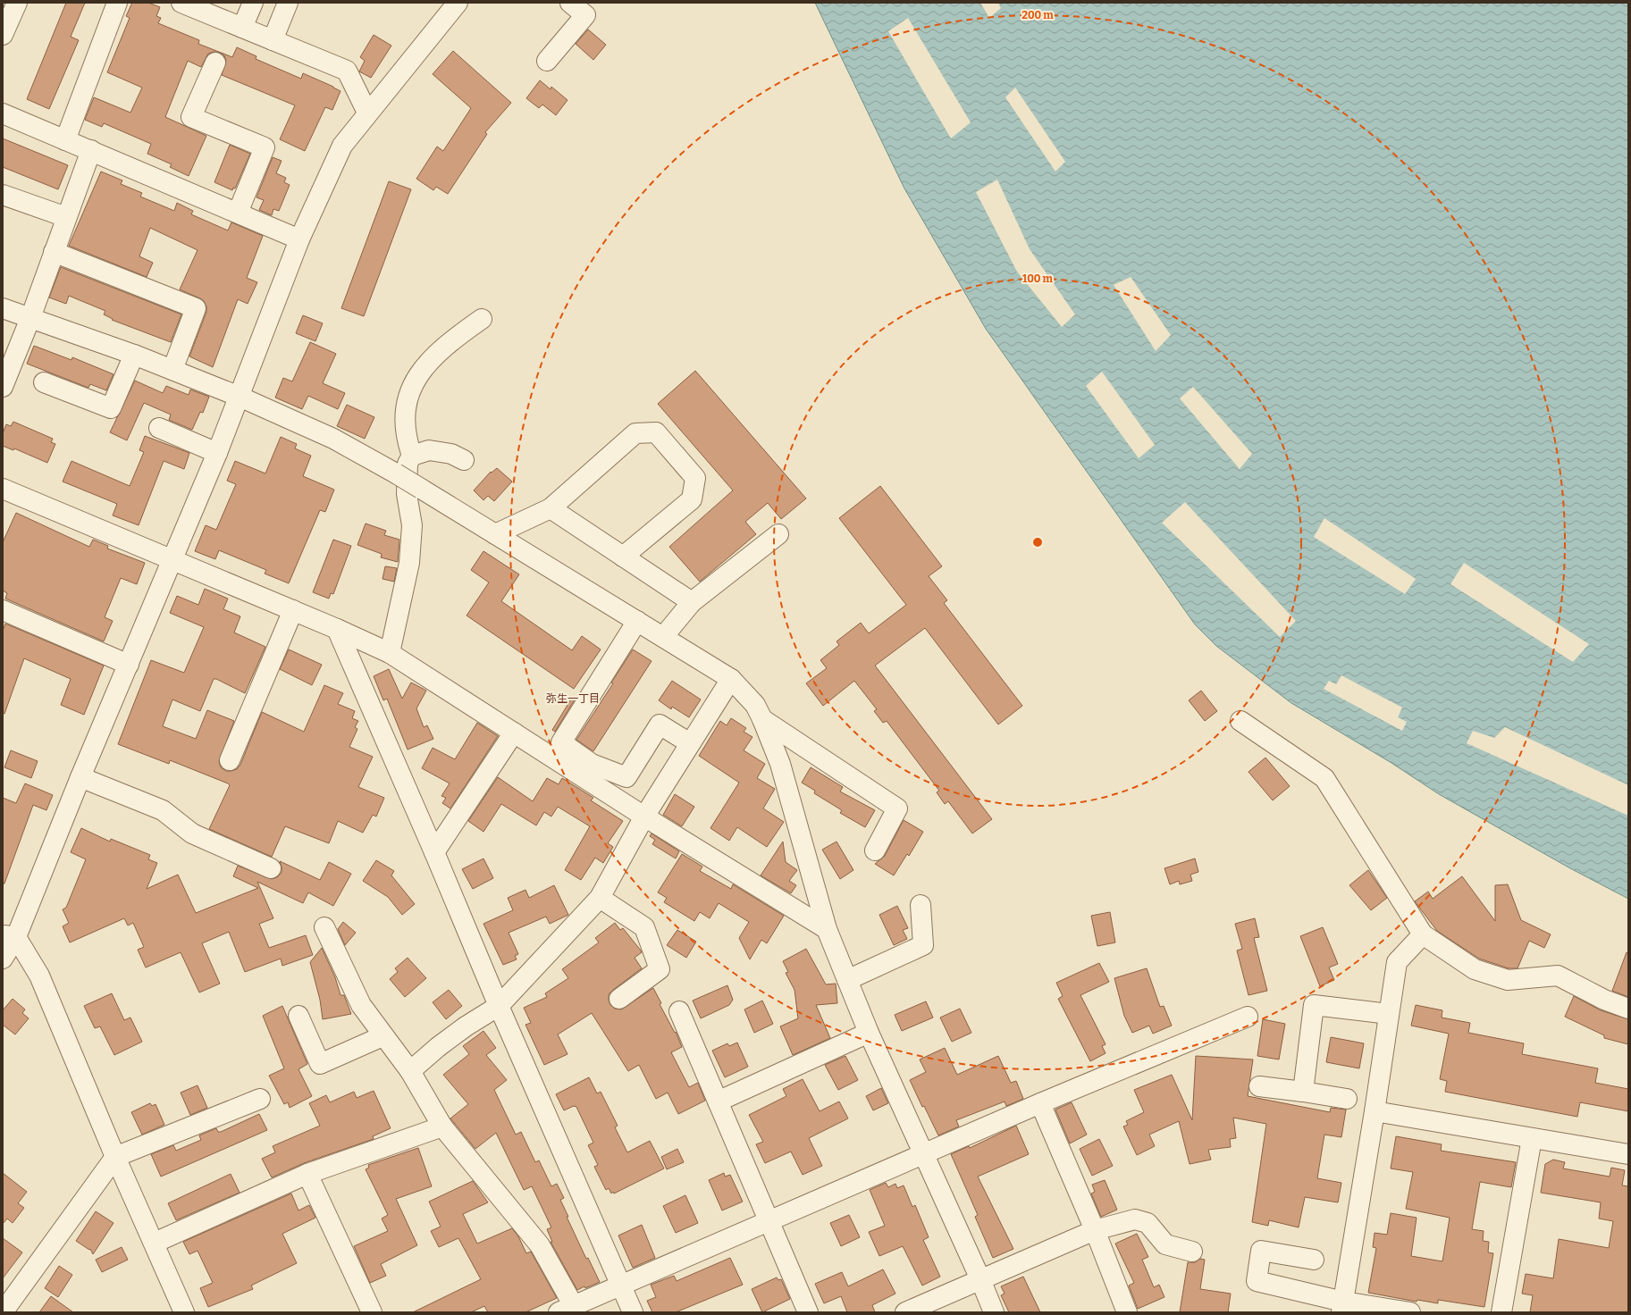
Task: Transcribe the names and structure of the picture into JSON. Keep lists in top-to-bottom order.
{
  "districts": ["弥生一丁目"],
  "rings": ["200 m", "100 m"]
}
